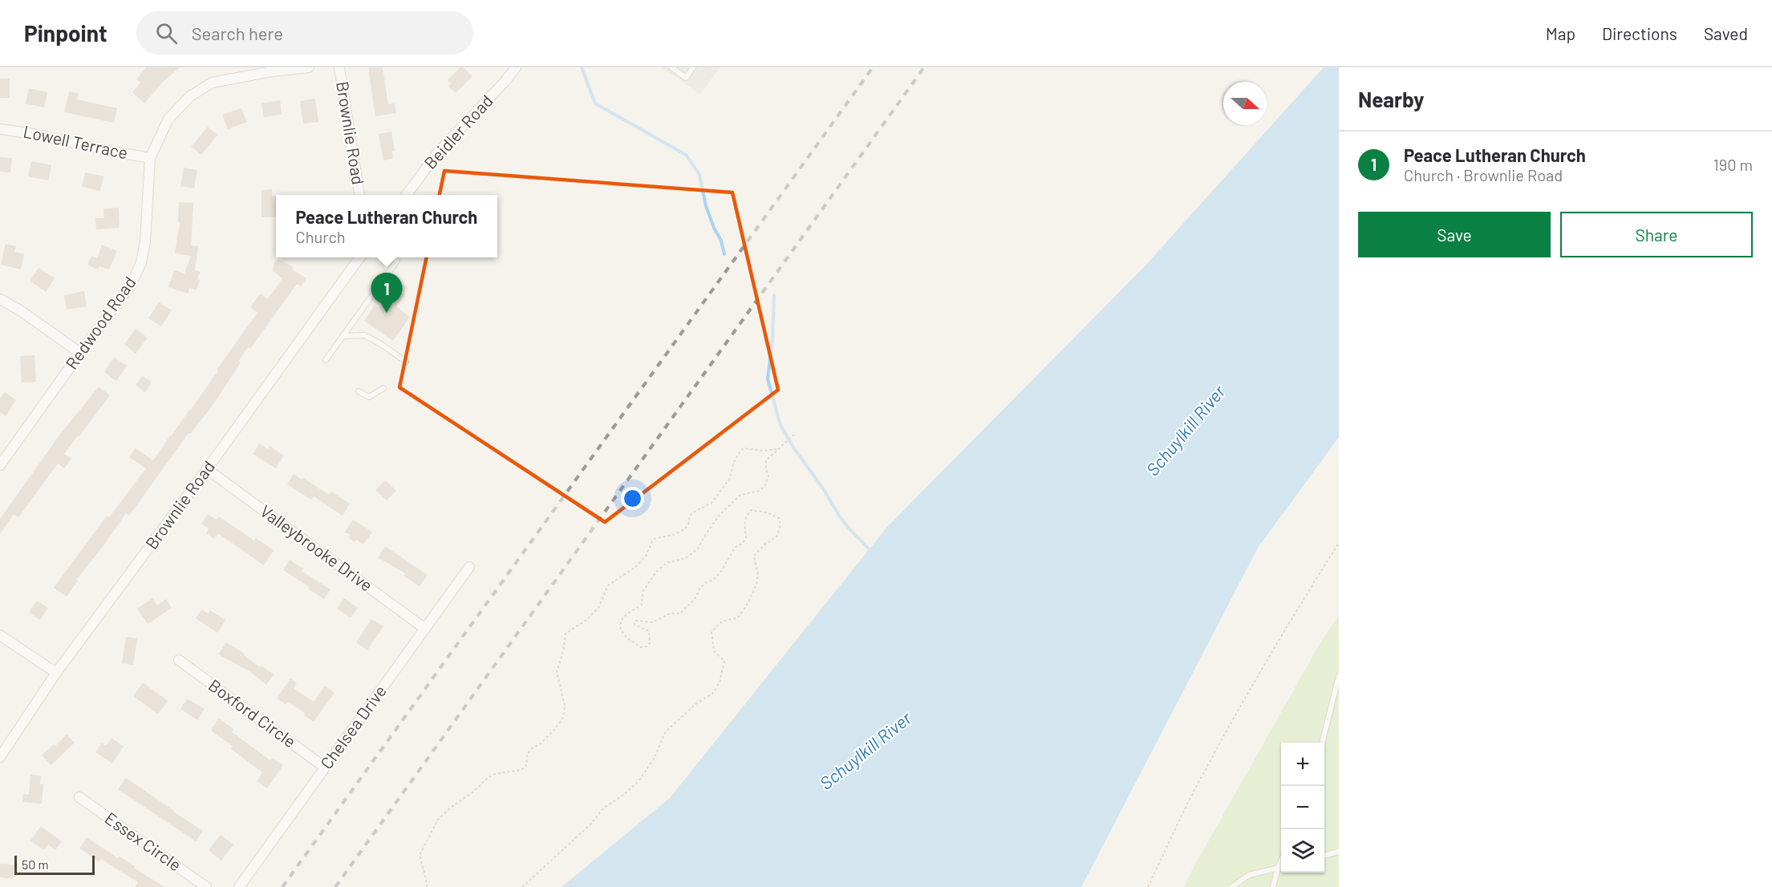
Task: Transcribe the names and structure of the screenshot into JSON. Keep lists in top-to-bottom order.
{
  "streets": {
    "street": [
      "Beidler Road",
      "Brownlie Road",
      "Lowell Terrace",
      "Redwood Road",
      "Valleybrooke Drive",
      "Boxford Circle",
      "Chelsea Drive",
      "Essex Circle"
    ]
  },
  "crossings": [
    ["Brownlie Road", "Valleybrooke Drive"],
    ["Lowell Terrace", "Redwood Road"],
    ["Valleybrooke Drive", "Chelsea Drive"],
    ["Boxford Circle", "Chelsea Drive"]
  ],
  "water": ["Schuylkill River"],
  "scale_bar": "50 m",
  "north": "right",
  "page": {
    "header": "Pinpoint",
    "search": "Search here",
    "nav": ["Map", "Directions", "Saved"],
    "heading": "Nearby",
    "list": [
      {
        "mark": "1",
        "name": "Peace Lutheran Church",
        "note": "Church · Brownlie Road",
        "value": "190 m"
      }
    ],
    "popup": ["Peace Lutheran Church", "Church"],
    "buttons": ["Save", "Share"],
    "pins": "1",
    "map_buttons": ["+", "−"],
    "scale": "50 m"
  }
}
